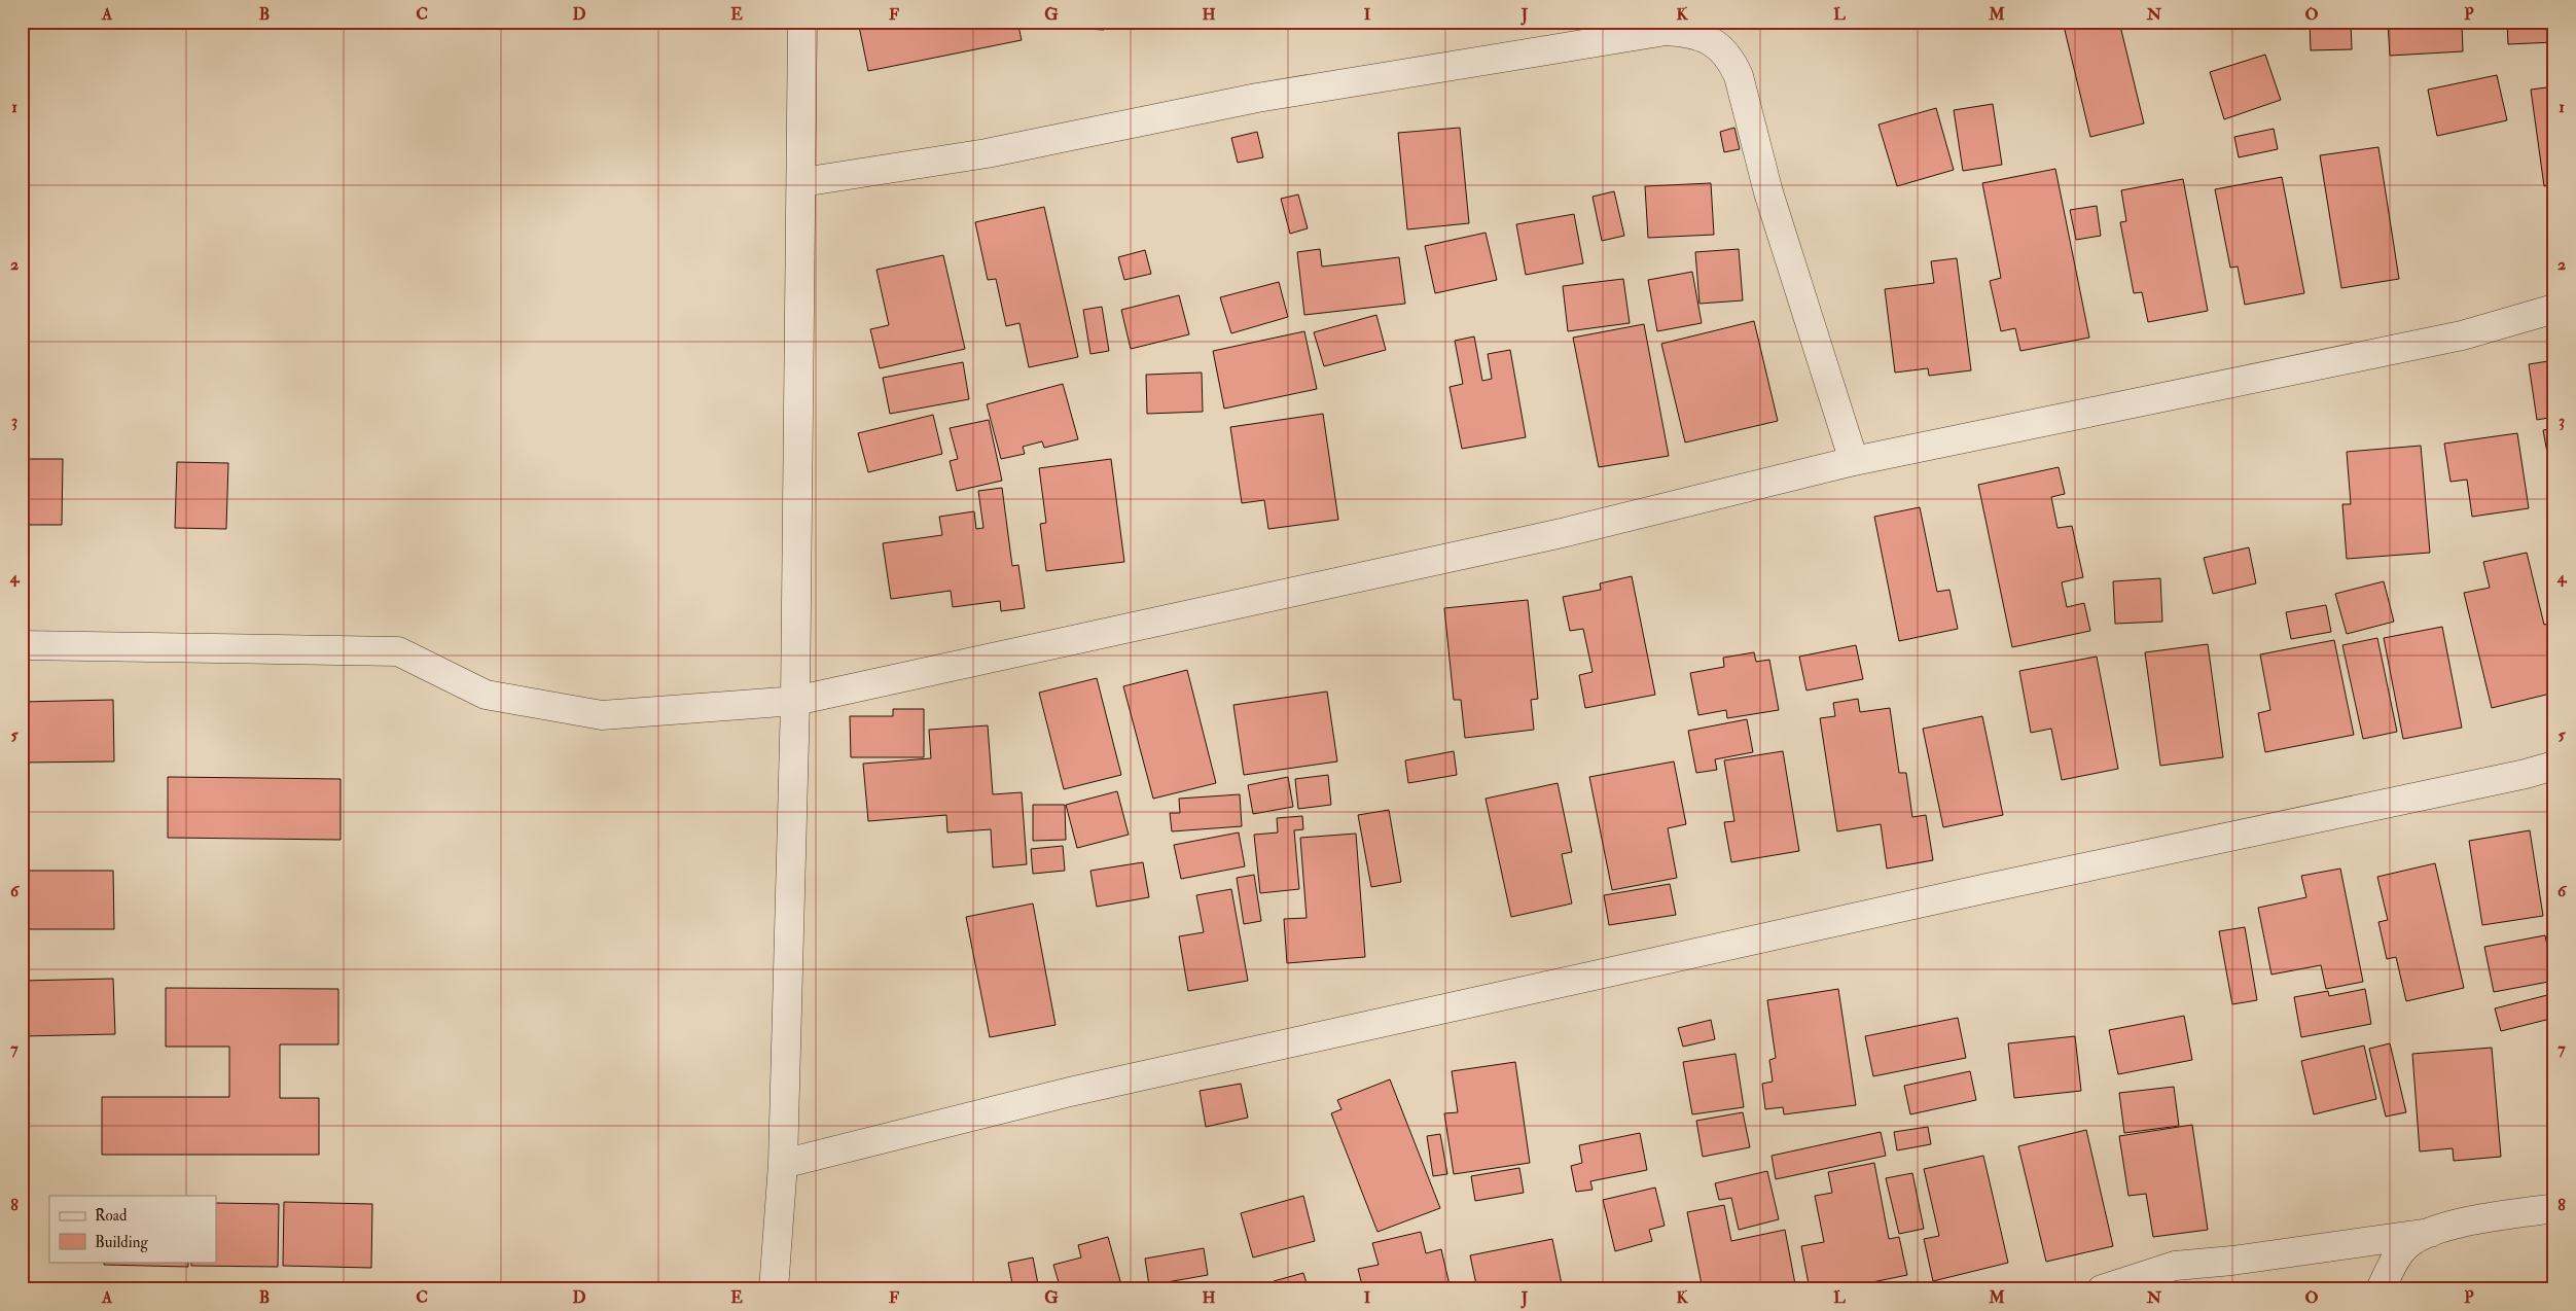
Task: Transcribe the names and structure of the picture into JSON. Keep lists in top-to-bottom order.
{
  "legend": ["Road", "Building"],
  "grid": {
    "columns": [
      "A",
      "B",
      "C",
      "D",
      "E",
      "F",
      "G",
      "H",
      "I",
      "J",
      "K",
      "L",
      "M",
      "N",
      "O",
      "P"
    ],
    "rows": [
      "1",
      "2",
      "3",
      "4",
      "5",
      "6",
      "7",
      "8"
    ]
  }
}
